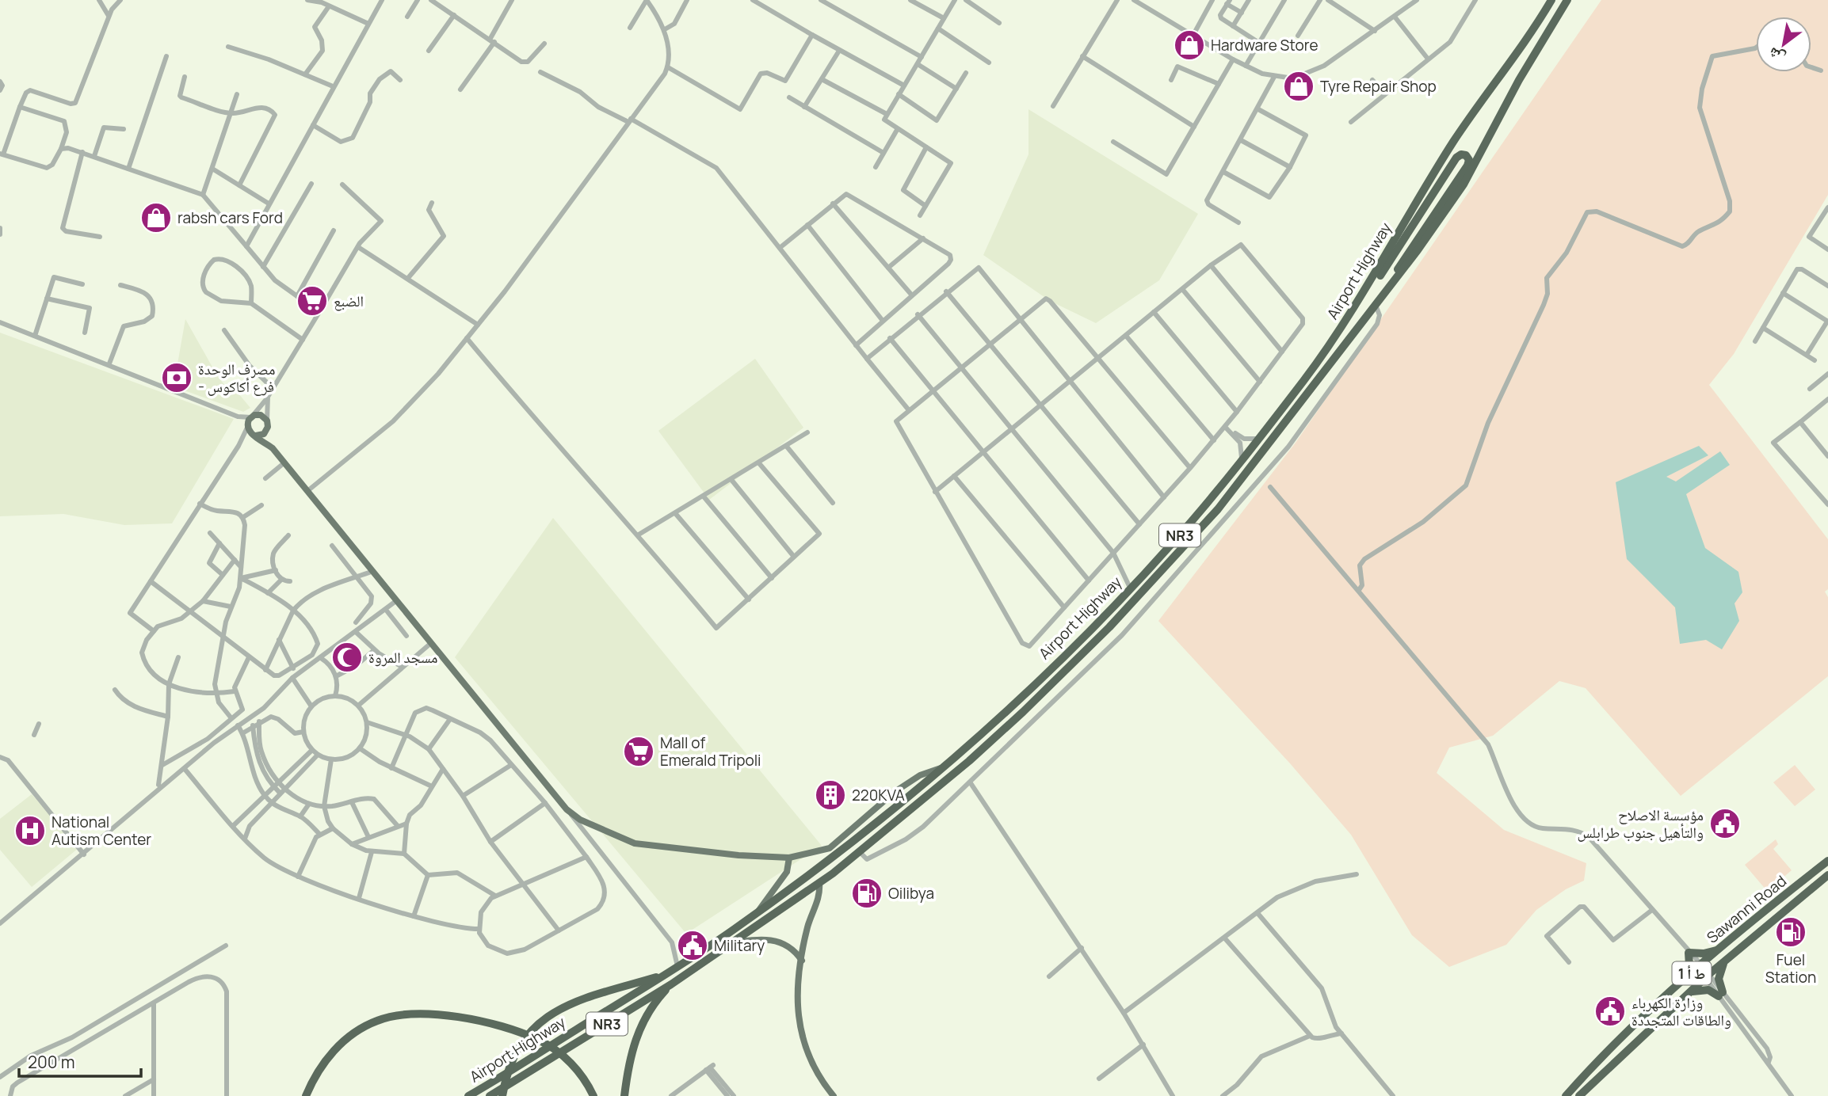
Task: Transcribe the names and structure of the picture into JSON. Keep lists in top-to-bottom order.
{
  "streets": {
    "highway": [
      "Airport Highway",
      "NR3",
      "Sawanni Road",
      "ط أ 1"
    ]
  },
  "places": {
    "shop": ["Hardware Store", "Tyre Repair Shop", "rabsh cars Ford"],
    "supermarket": ["الضبع", "Mall of Emerald Tripoli"],
    "bank": ["مصرف الوحدة - فرع أكاكوس"],
    "mosque": ["مسجد المروة"],
    "building": ["220KVA"],
    "public building": ["مؤسسة الاصلاح والتأهيل جنوب طرابلس", "Military", "وزارة الكهرباء والطاقات المتجددة"],
    "hospital": ["National Autism Center"],
    "fuel station": ["Oilibya", "Fuel Station"]
  },
  "scale_bar": "200 m",
  "north": "bottom left"
}
